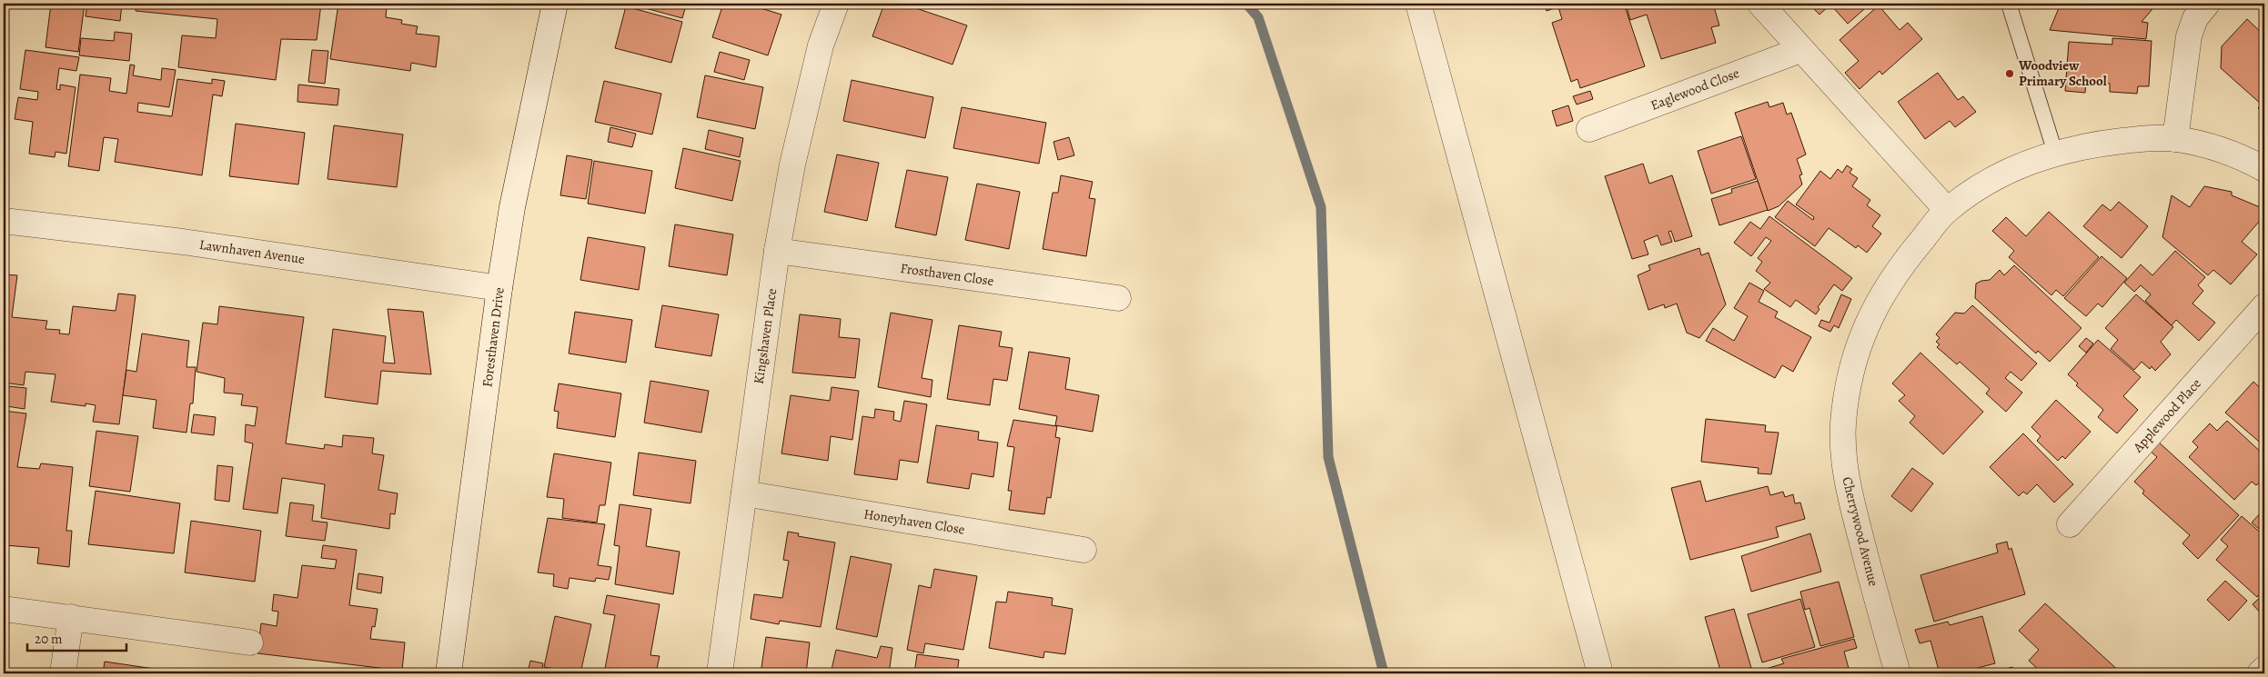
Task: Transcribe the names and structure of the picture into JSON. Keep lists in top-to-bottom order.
{
  "streets": {
    "street": [
      "Eaglewood Close",
      "Lawnhaven Avenue",
      "Frosthaven Close",
      "Kingshaven Place",
      "Foresthaven Drive",
      "Applewood Place",
      "Honeyhaven Close",
      "Cherrywood Avenue"
    ]
  },
  "crossings": [
    ["Lawnhaven Avenue", "Foresthaven Drive"],
    ["Frosthaven Close", "Kingshaven Place"],
    ["Kingshaven Place", "Honeyhaven Close"]
  ],
  "places": ["Woodview Primary School"],
  "scale_bar": "20 m"
}
